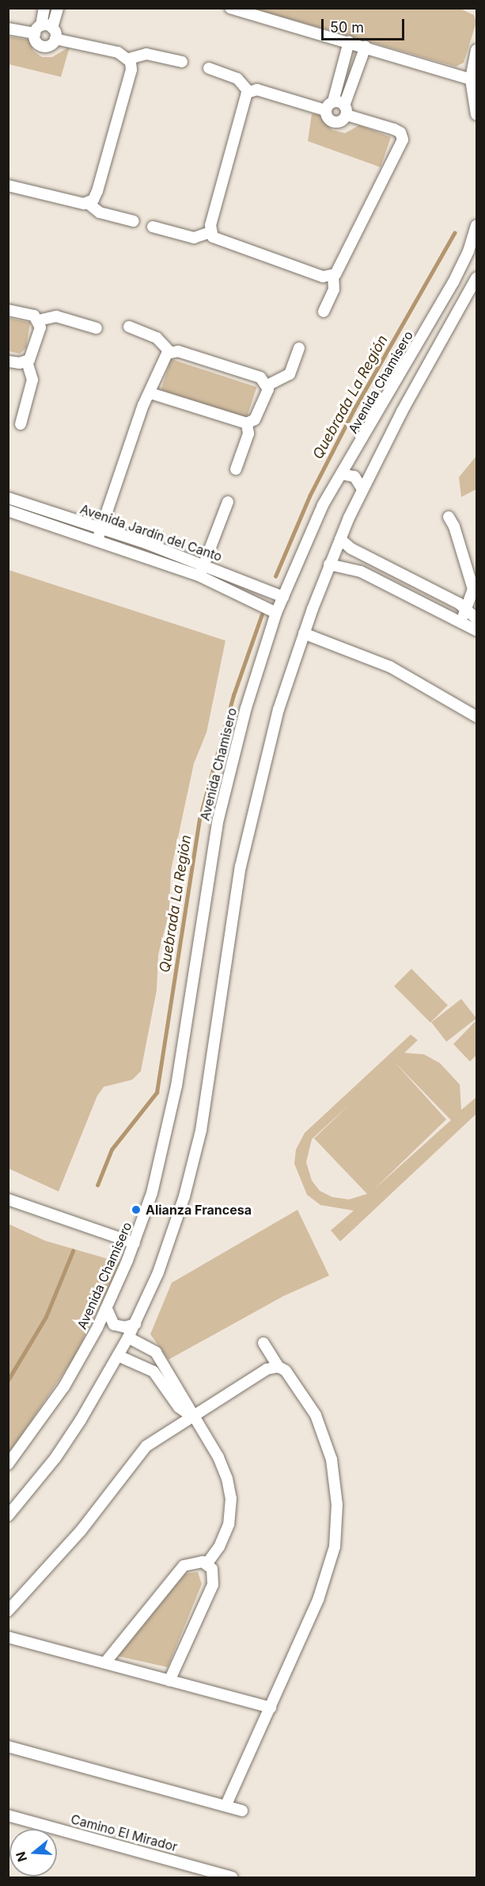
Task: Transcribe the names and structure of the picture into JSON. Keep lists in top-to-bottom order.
{
  "streets": {
    "street": ["Avenida Chamisero", "Avenida Jardín del Canto", "Camino El Mirador"]
  },
  "crossings": [
    ["Avenida Chamisero", "Avenida Jardín del Canto"]
  ],
  "water": ["Quebrada La Región"],
  "places": ["Alianza Francesa"],
  "scale_bar": "50 m",
  "north": "left"
}
